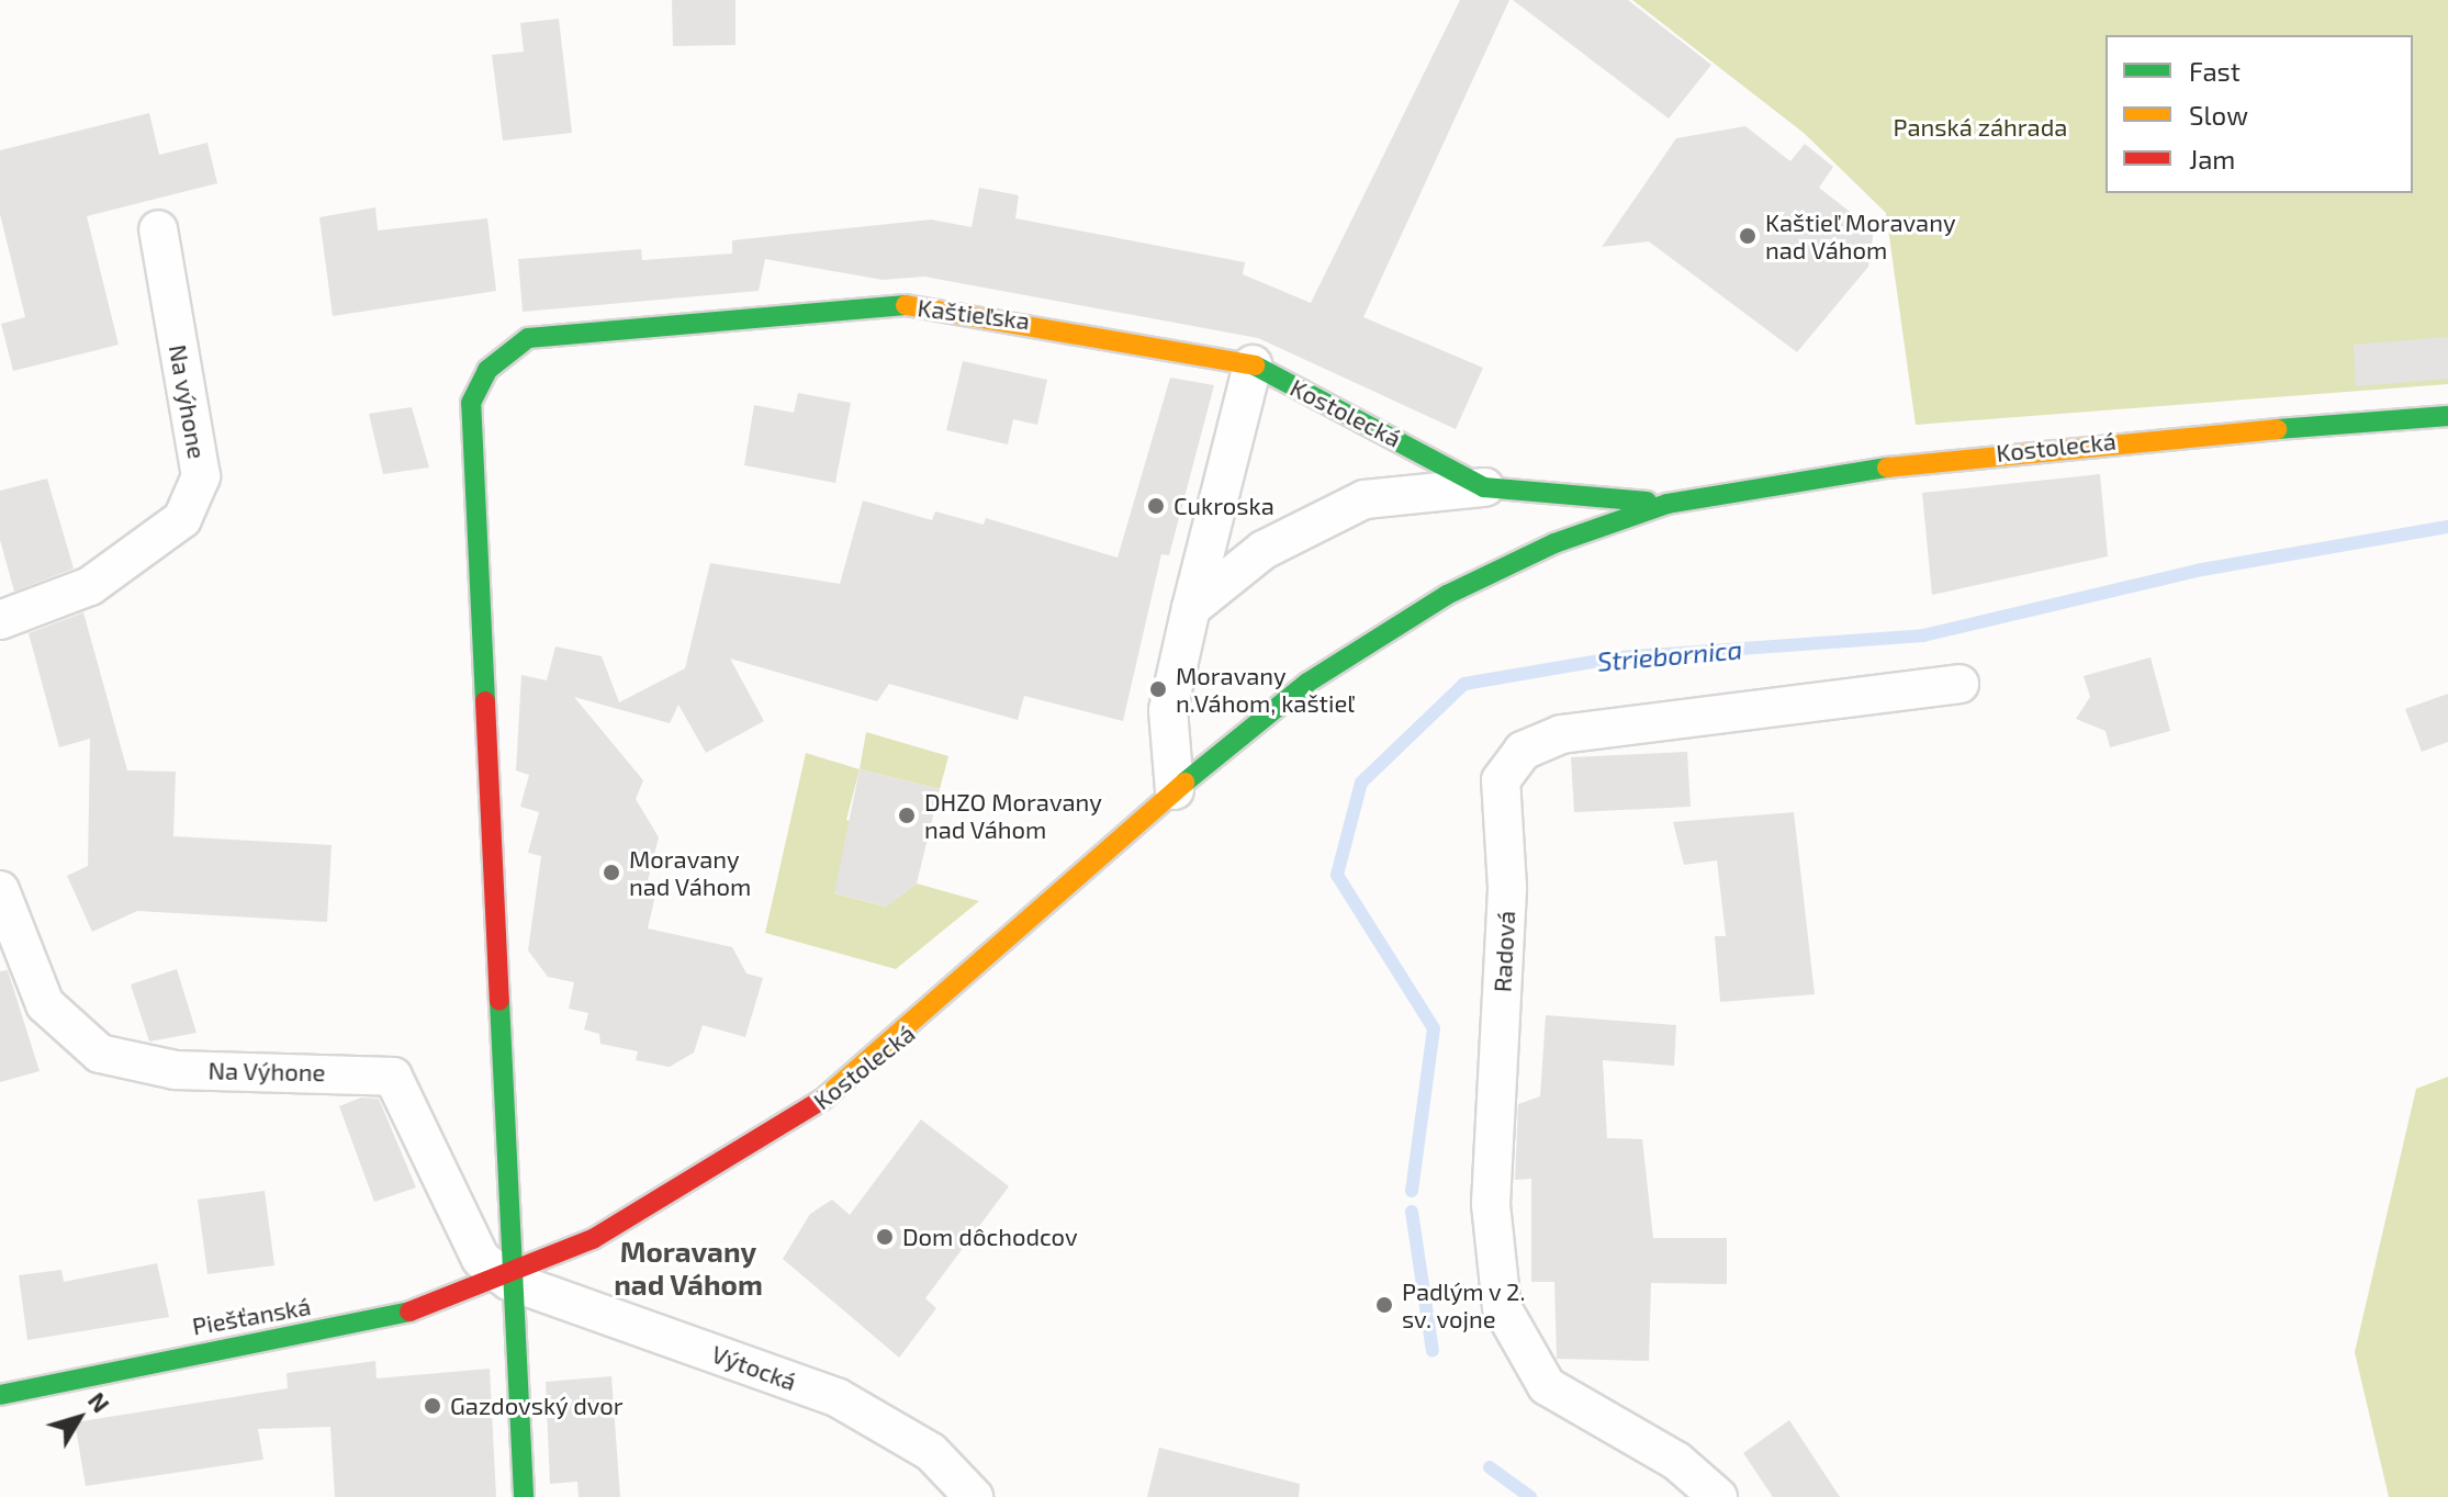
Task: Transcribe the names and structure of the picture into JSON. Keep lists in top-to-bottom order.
{
  "streets": {
    "main road": ["Kaštieľska", "Kostolecká", "Piešťanská"],
    "street": [
      "Na výhone",
      "Radová",
      "Na Výhone",
      "Výtocká"
    ]
  },
  "crossings": [
    ["Kaštieľska", "Kostolecká"],
    ["Kaštieľska", "Na Výhone"],
    ["Kaštieľska", "Piešťanská"],
    ["Kaštieľska", "Výtocká"],
    ["Kostolecká", "Na Výhone"],
    ["Kostolecká", "Piešťanská"],
    ["Kostolecká", "Výtocká"],
    ["Na Výhone", "Piešťanská"],
    ["Na Výhone", "Výtocká"],
    ["Piešťanská", "Výtocká"]
  ],
  "districts": ["Moravany nad Váhom"],
  "water": ["Striebornica"],
  "parks": ["Panská záhrada"],
  "places": [
    "Kaštieľ Moravany nad Váhom",
    "Cukroska",
    "Moravany n.Váhom, kaštieľ",
    "DHZO Moravany nad Váhom",
    "Moravany nad Váhom",
    "Dom dôchodcov",
    "Padlým v 2. sv. vojne",
    "Gazdovský dvor"
  ],
  "legend": ["Fast", "Slow", "Jam"],
  "north": "top right"
}
